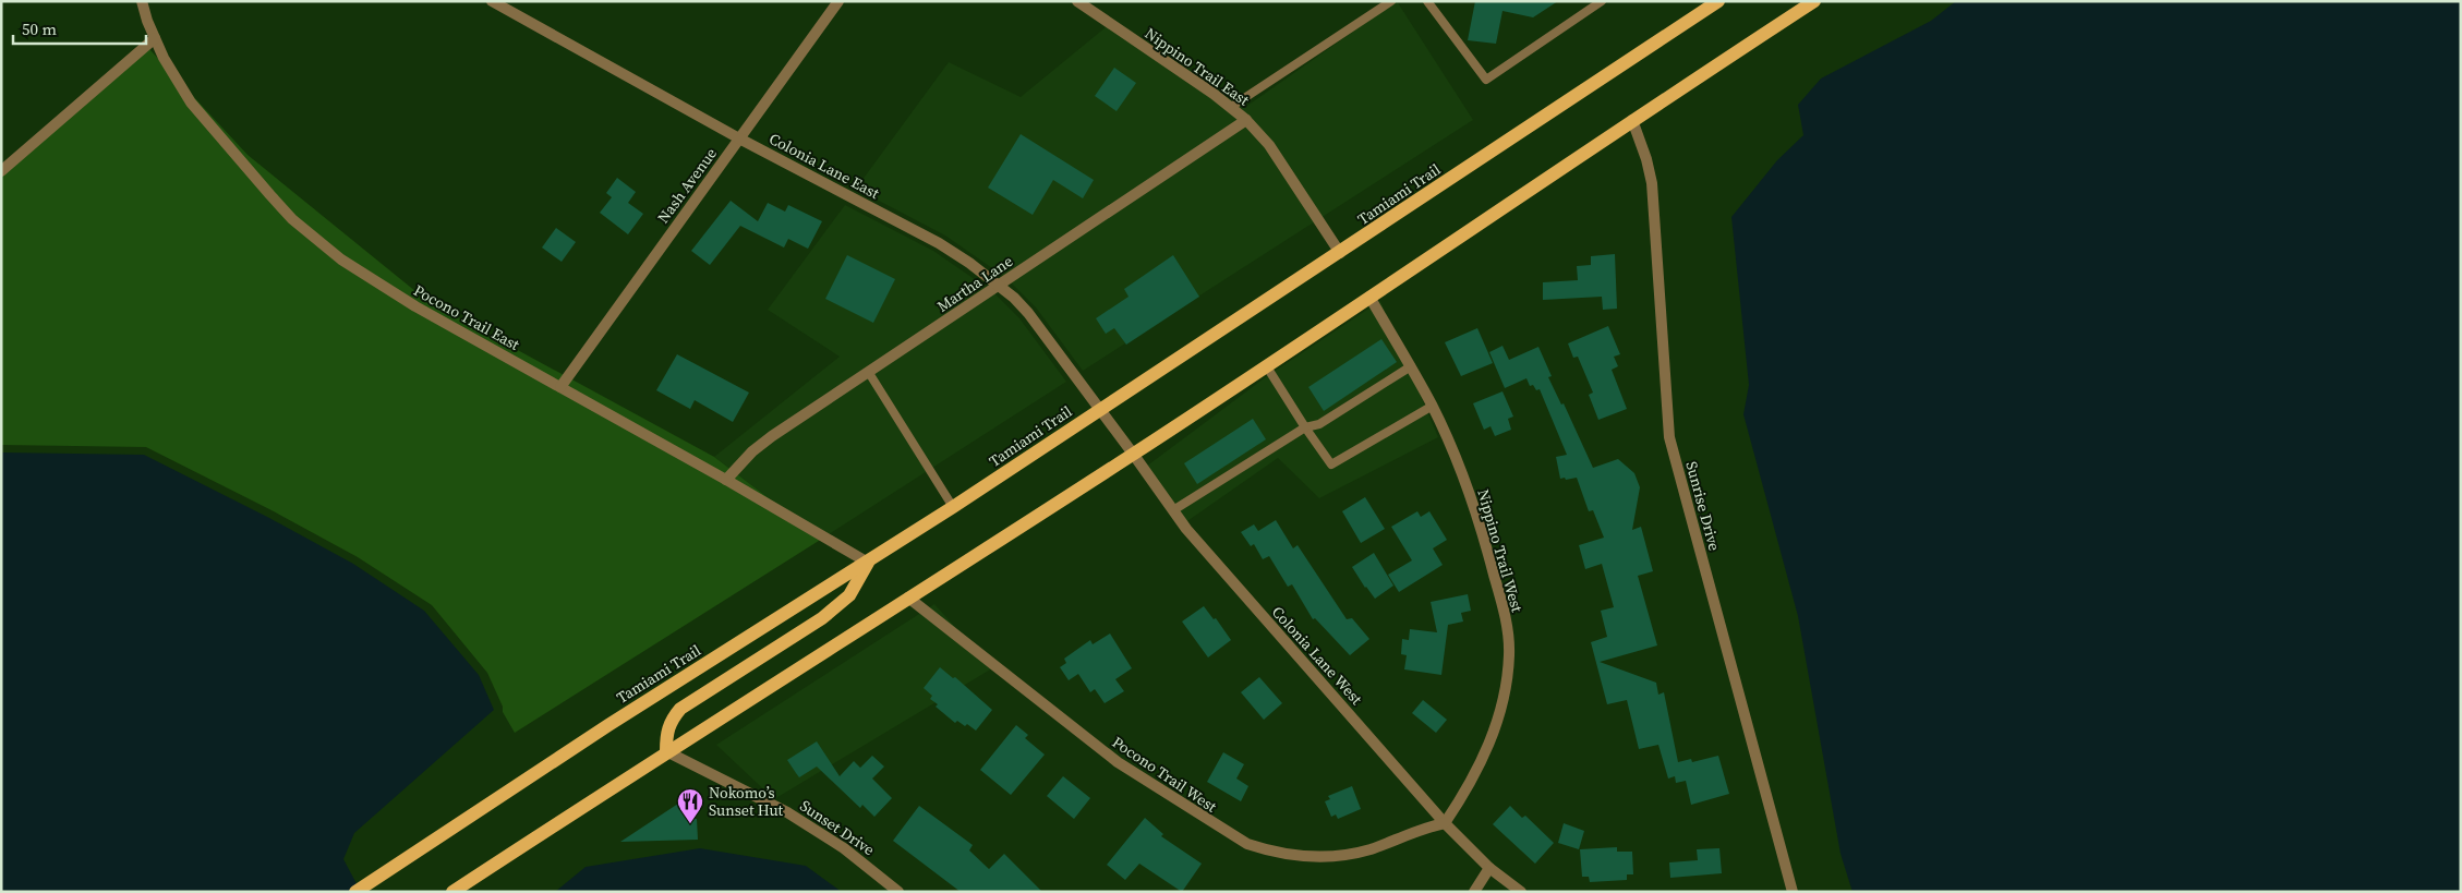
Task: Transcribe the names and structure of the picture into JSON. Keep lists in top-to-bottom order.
{
  "streets": {
    "main road": ["Tamiami Trail"],
    "street": [
      "Nippino Trail East",
      "Colonia Lane East",
      "Nash Avenue",
      "Martha Lane",
      "Pocono Trail East",
      "Sunrise Drive",
      "Nippino Trail West",
      "Colonia Lane West",
      "Pocono Trail West",
      "Sunset Drive"
    ]
  },
  "crossings": [
    ["Nippino Trail East", "Tamiami Trail"],
    ["Nippino Trail East", "Martha Lane"],
    ["Colonia Lane East", "Nash Avenue"],
    ["Colonia Lane East", "Tamiami Trail"],
    ["Colonia Lane East", "Martha Lane"],
    ["Colonia Lane East", "Colonia Lane West"],
    ["Nash Avenue", "Pocono Trail East"],
    ["Tamiami Trail", "Pocono Trail East"],
    ["Martha Lane", "Pocono Trail East"],
    ["Nippino Trail West", "Colonia Lane West"],
    ["Nippino Trail West", "Pocono Trail West"],
    ["Colonia Lane West", "Pocono Trail West"]
  ],
  "places": {
    "restaurant": ["Nokomo’s Sunset Hut"]
  },
  "scale_bar": "50 m"
}
